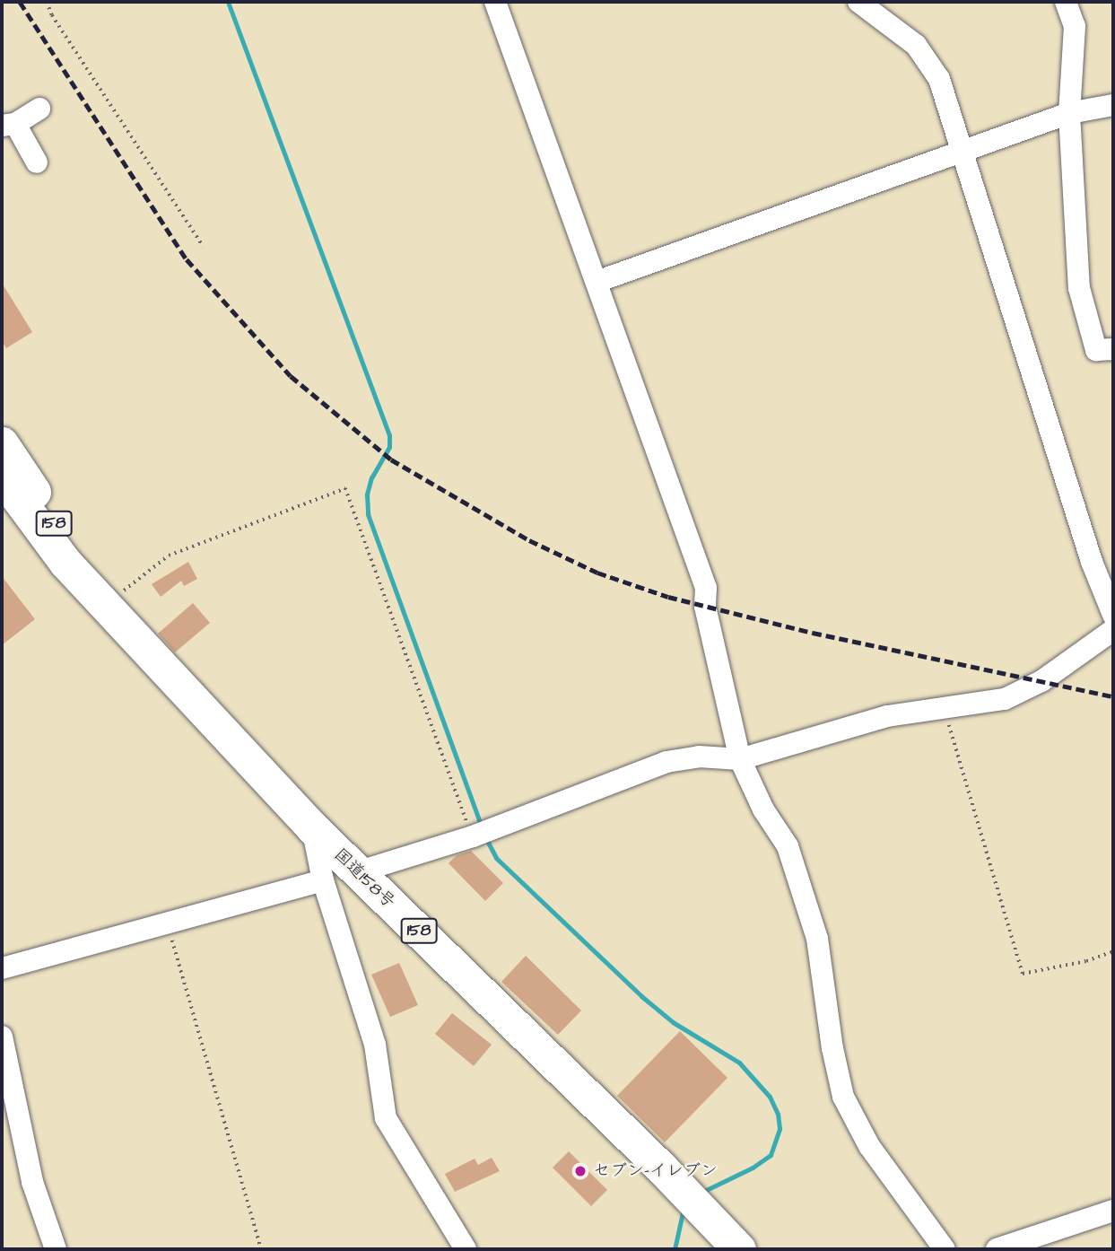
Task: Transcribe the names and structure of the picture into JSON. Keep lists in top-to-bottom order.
{
  "streets": {
    "highway": ["158", "国道158号"]
  },
  "places": ["セブン-イレブン"]
}
